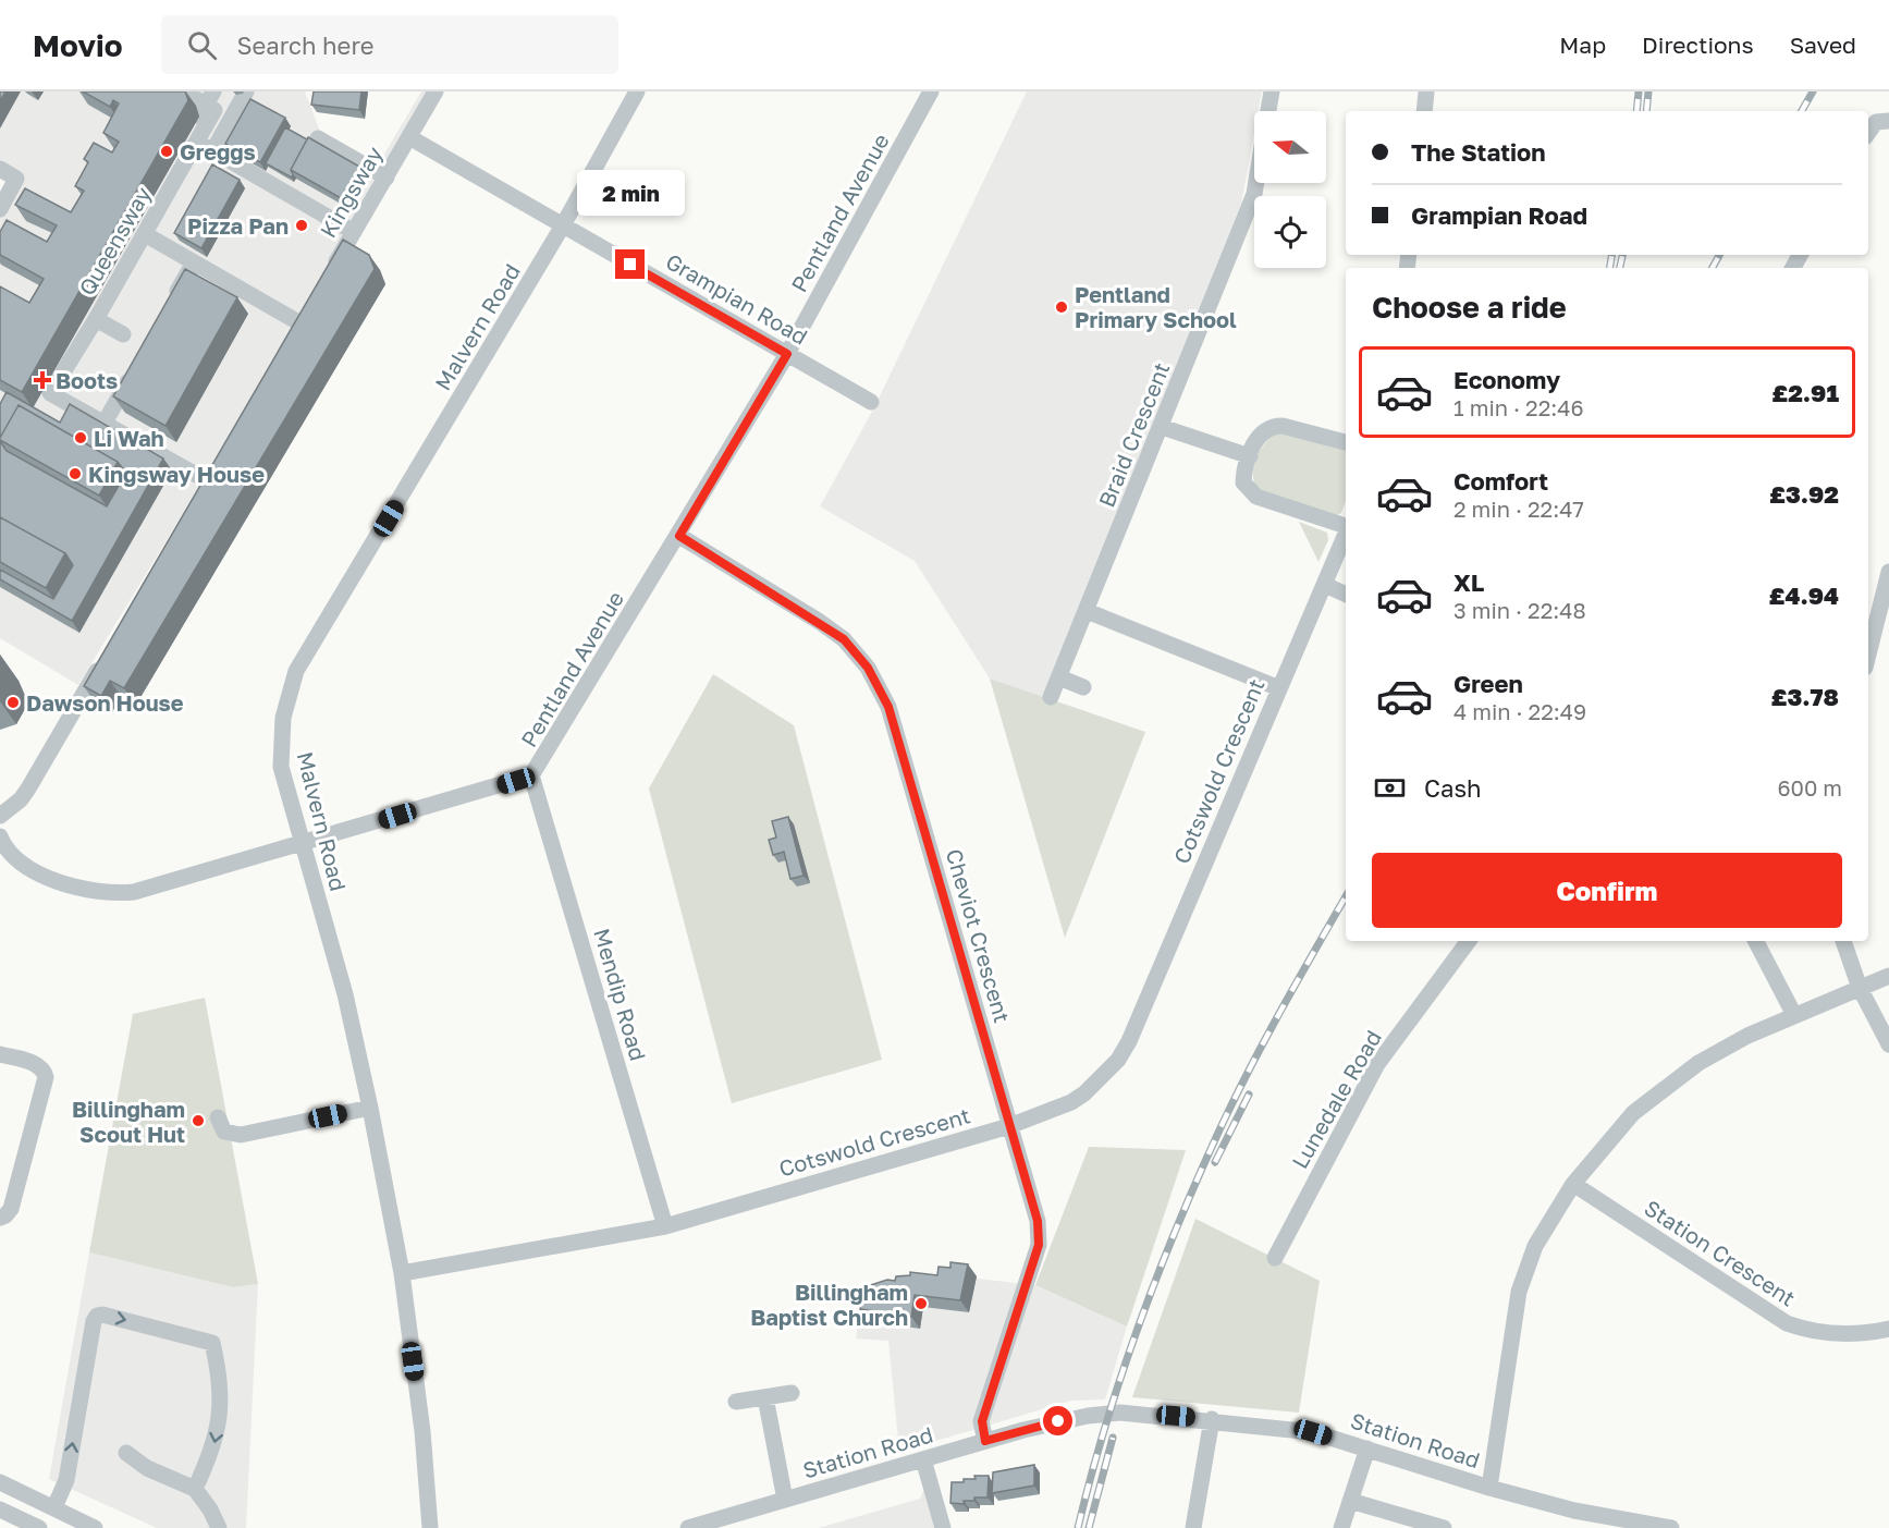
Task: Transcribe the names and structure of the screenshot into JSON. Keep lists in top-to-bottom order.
{
  "streets": {
    "street": [
      "Kingsway",
      "Pentland Avenue",
      "Queensway",
      "Grampian Road",
      "Malvern Road",
      "Braid Crescent",
      "Cotswold Crescent",
      "Cheviot Crescent",
      "Mendip Road",
      "Lunedale Road",
      "Station Crescent",
      "Station Road"
    ]
  },
  "crossings": [
    ["Kingsway", "Grampian Road"],
    ["Pentland Avenue", "Grampian Road"],
    ["Pentland Avenue", "Malvern Road"],
    ["Pentland Avenue", "Cheviot Crescent"],
    ["Pentland Avenue", "Mendip Road"],
    ["Grampian Road", "Malvern Road"],
    ["Malvern Road", "Cotswold Crescent"],
    ["Cotswold Crescent", "Cheviot Crescent"],
    ["Cotswold Crescent", "Mendip Road"],
    ["Cheviot Crescent", "Station Road"]
  ],
  "places": {
    "other": [
      "Greggs",
      "Pizza Pan",
      "Pentland Primary School",
      "Li Wah",
      "Kingsway House",
      "Dawson House",
      "Billingham Scout Hut",
      "Billingham Baptist Church"
    ],
    "health": ["Boots"]
  },
  "north": "left",
  "page": {
    "header": "Movio",
    "search": "Search here",
    "nav": ["Map", "Directions", "Saved"],
    "banner": ["The Station", "Grampian Road"],
    "bubble": "2 min",
    "heading": "Choose a ride",
    "list": [
      {
        "name": "Economy",
        "note": "1 min · 22:46",
        "value": "£2.91"
      },
      {
        "name": "Comfort",
        "note": "2 min · 22:47",
        "value": "£3.92"
      },
      {
        "name": "XL",
        "note": "3 min · 22:48",
        "value": "£4.94"
      },
      {
        "name": "Green",
        "note": "4 min · 22:49",
        "value": "£3.78"
      }
    ],
    "pay": ["Cash", "600 m"],
    "buttons": "Confirm"
  }
}
